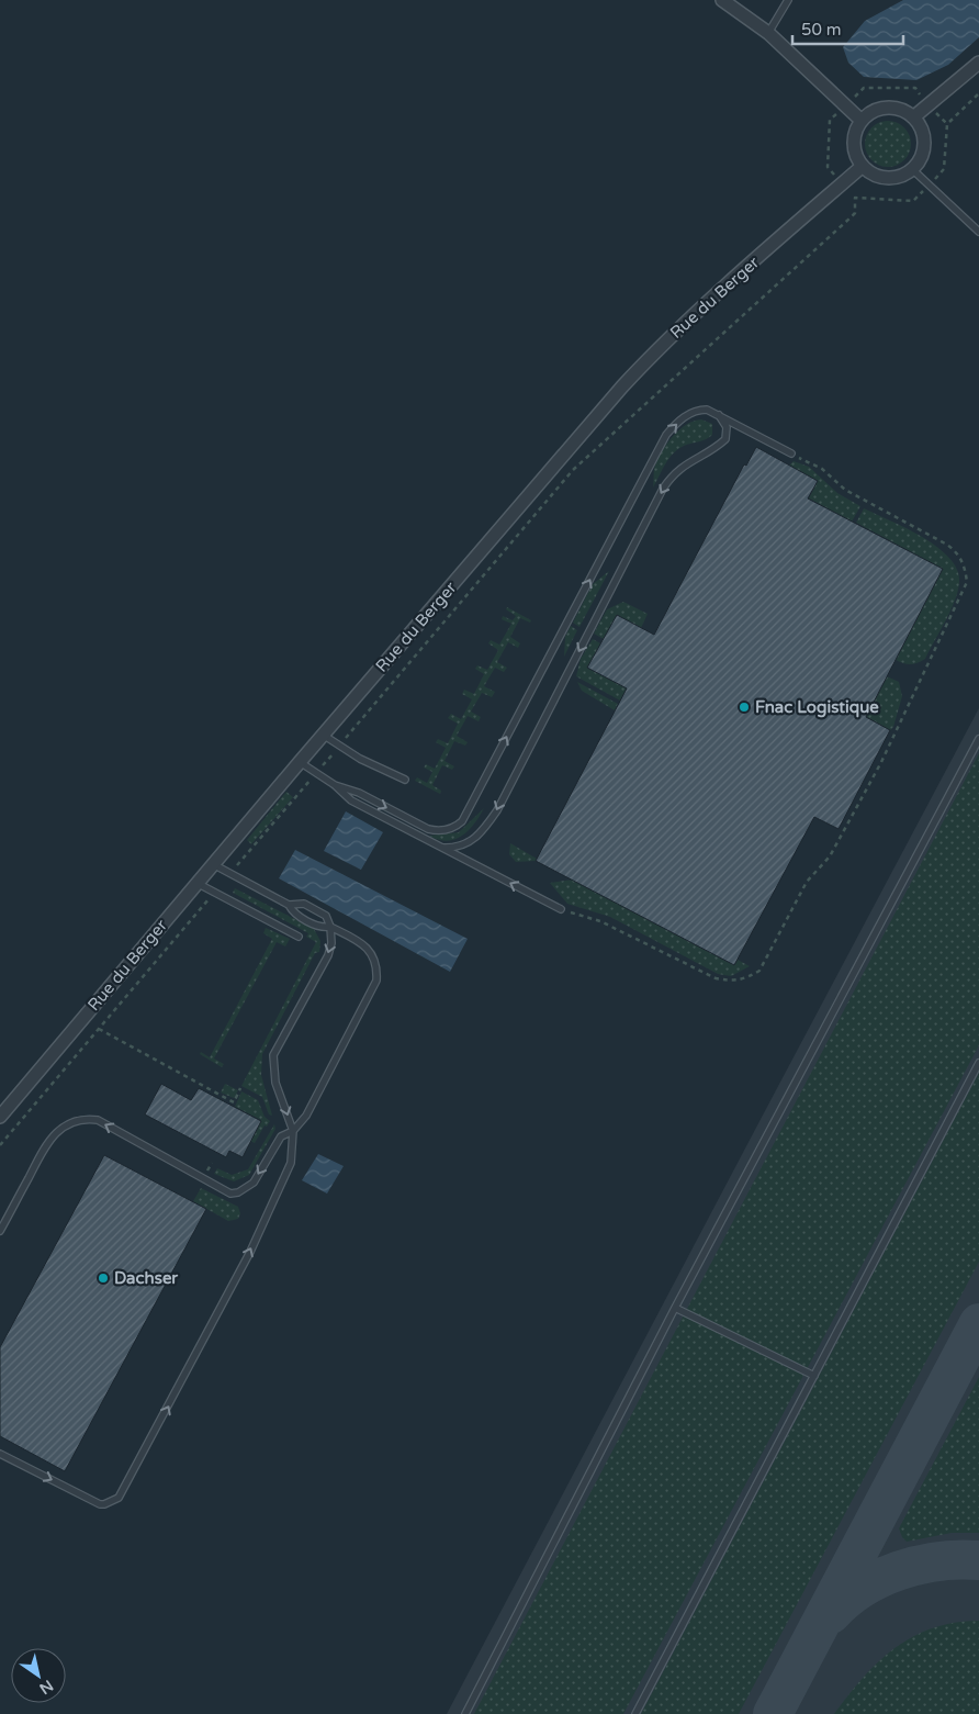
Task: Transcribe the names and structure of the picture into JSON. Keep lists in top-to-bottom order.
{
  "streets": {
    "street": ["Rue du Berger"]
  },
  "places": ["Fnac Logistique", "Dachser"],
  "scale_bar": "50 m",
  "north": "bottom right"
}
